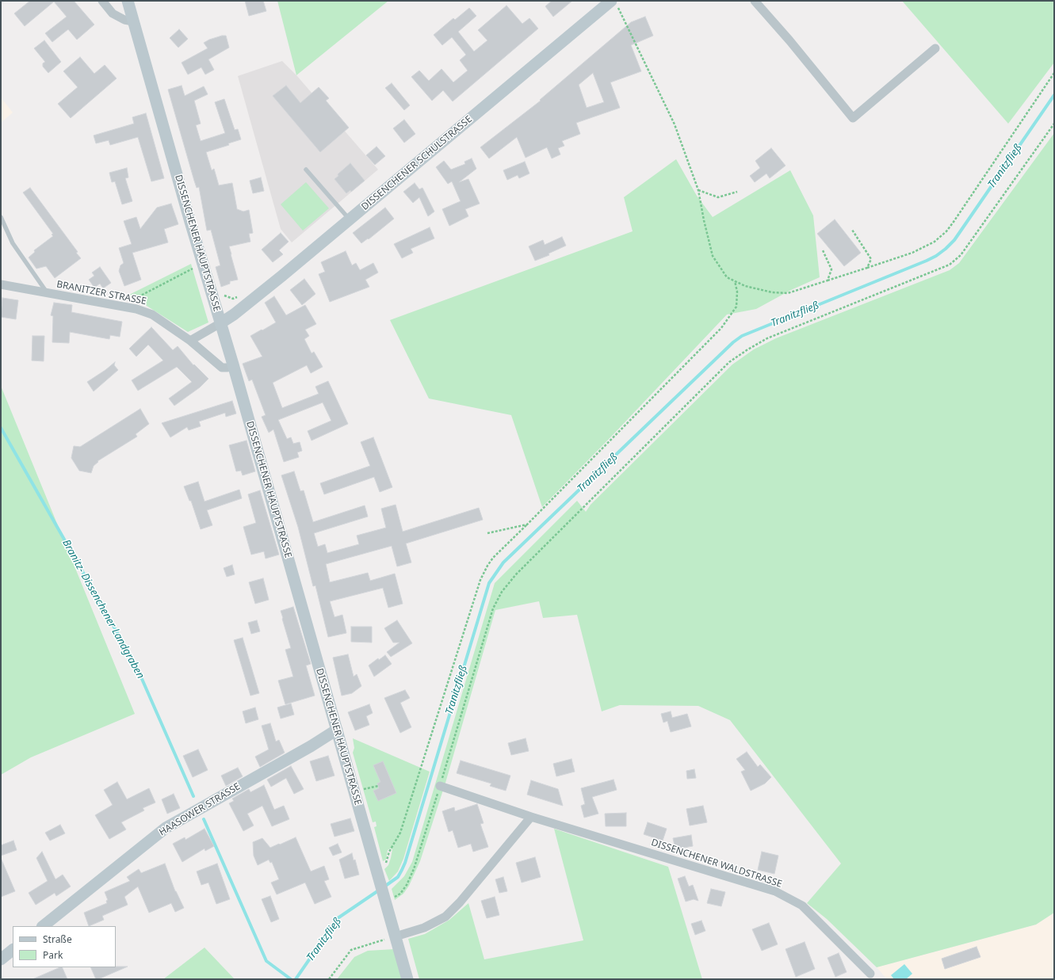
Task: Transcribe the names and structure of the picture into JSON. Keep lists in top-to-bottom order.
{
  "streets": {
    "main road": ["DISSENCHENER SCHULSTRASSE", "DISSENCHENER HAUPTSTRASSE", "HAASOWER STRASSE"],
    "street": ["BRANITZER STRASSE", "DISSENCHENER WALDSTRASSE"]
  },
  "crossings": [
    ["DISSENCHENER SCHULSTRASSE", "DISSENCHENER HAUPTSTRASSE"],
    ["DISSENCHENER HAUPTSTRASSE", "BRANITZER STRASSE"],
    ["DISSENCHENER HAUPTSTRASSE", "HAASOWER STRASSE"]
  ],
  "water": ["Tranitzfließ", "Branitz- Dissenchener Landgraben"],
  "legend": ["Straße", "Park"]
}
